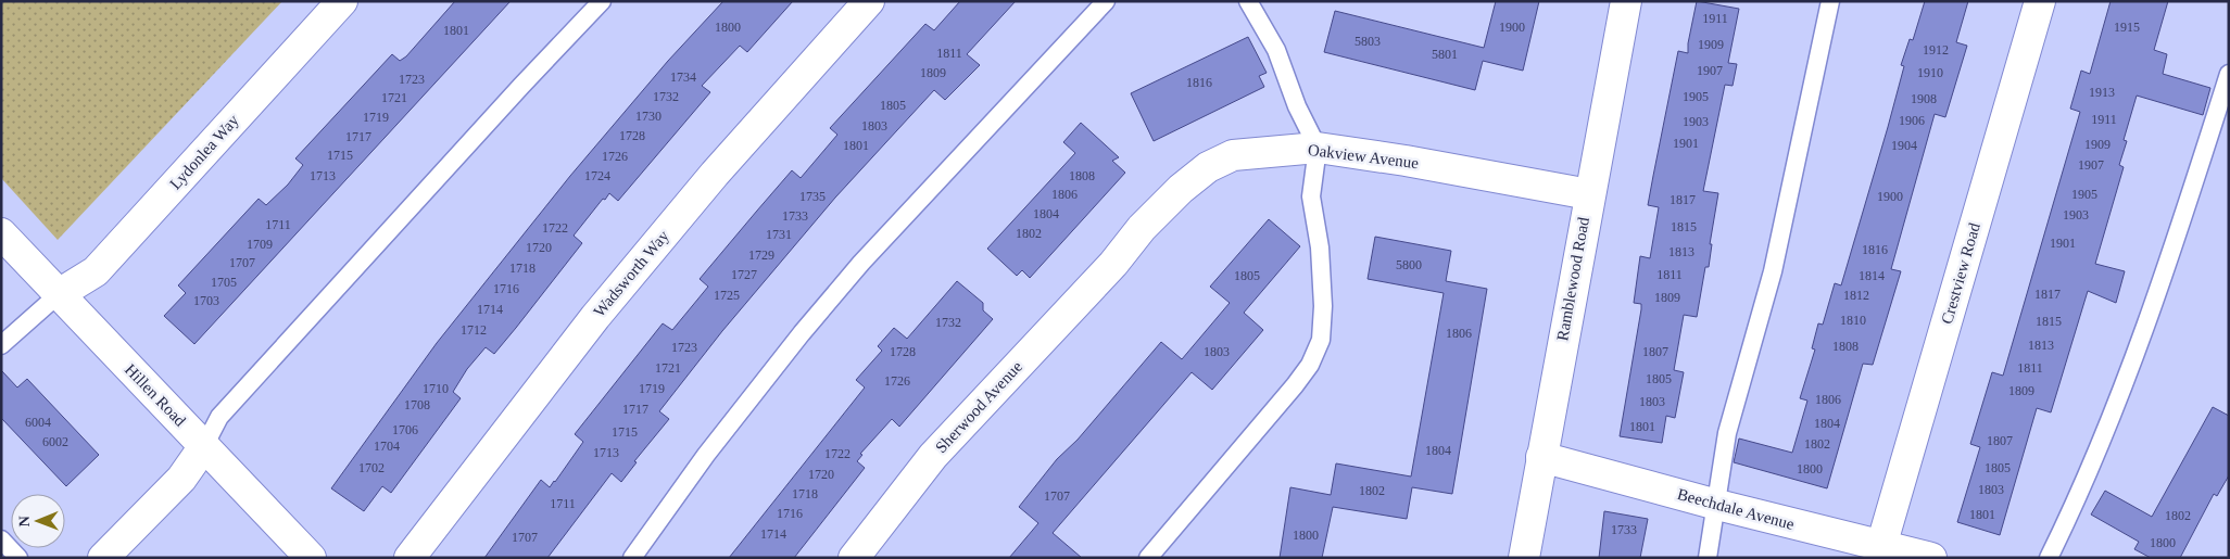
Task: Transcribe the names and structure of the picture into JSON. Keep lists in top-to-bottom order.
{
  "streets": {
    "street": [
      "Lydonlea Way",
      "Oakview Avenue",
      "Wadsworth Way",
      "Crestview Road",
      "Ramblewood Road",
      "Hillen Road",
      "Sherwood Avenue",
      "Beechdale Avenue"
    ]
  },
  "crossings": [
    ["Lydonlea Way", "Hillen Road"],
    ["Oakview Avenue", "Ramblewood Road"],
    ["Oakview Avenue", "Sherwood Avenue"],
    ["Crestview Road", "Beechdale Avenue"],
    ["Ramblewood Road", "Beechdale Avenue"]
  ],
  "house_numbers": [
    "1911",
    "1800",
    "1900",
    "1915",
    "1801",
    "5803",
    "1909",
    "1912",
    "1811",
    "5801",
    "1907",
    "1809",
    "1910",
    "1734",
    "1723",
    "1816",
    "1913",
    "1732",
    "1905",
    "1721",
    "1908",
    "1805",
    "1730",
    "1719",
    "1911",
    "1906",
    "1903",
    "1803",
    "1728",
    "1717",
    "1901",
    "1909",
    "1801",
    "1904",
    "1715",
    "1726",
    "1907",
    "1713",
    "1724",
    "1808",
    "1806",
    "1905",
    "1735",
    "1900",
    "1817",
    "1804",
    "1903",
    "1733",
    "1711",
    "1815",
    "1722",
    "1802",
    "1731",
    "1901",
    "1709",
    "1720",
    "1816",
    "1813",
    "1729",
    "1707",
    "5800",
    "1718",
    "1727",
    "1811",
    "1805",
    "1814",
    "1705",
    "1716",
    "1817",
    "1725",
    "1812",
    "1809",
    "1703",
    "1714",
    "1810",
    "1815",
    "1732",
    "1712",
    "1806",
    "1813",
    "1808",
    "1723",
    "1728",
    "1803",
    "1807",
    "1721",
    "1811",
    "1805",
    "1726",
    "1710",
    "1719",
    "1809",
    "1806",
    "1803",
    "1708",
    "1717",
    "6004",
    "1804",
    "1801",
    "1706",
    "1715",
    "1807",
    "6002",
    "1802",
    "1704",
    "1804",
    "1713",
    "1722",
    "1702",
    "1805",
    "1800",
    "1720",
    "1803",
    "1802",
    "1718",
    "1707",
    "1711",
    "1716",
    "1801",
    "1802",
    "1733",
    "1714",
    "1800",
    "1707",
    "1800"
  ],
  "north": "left"
}
